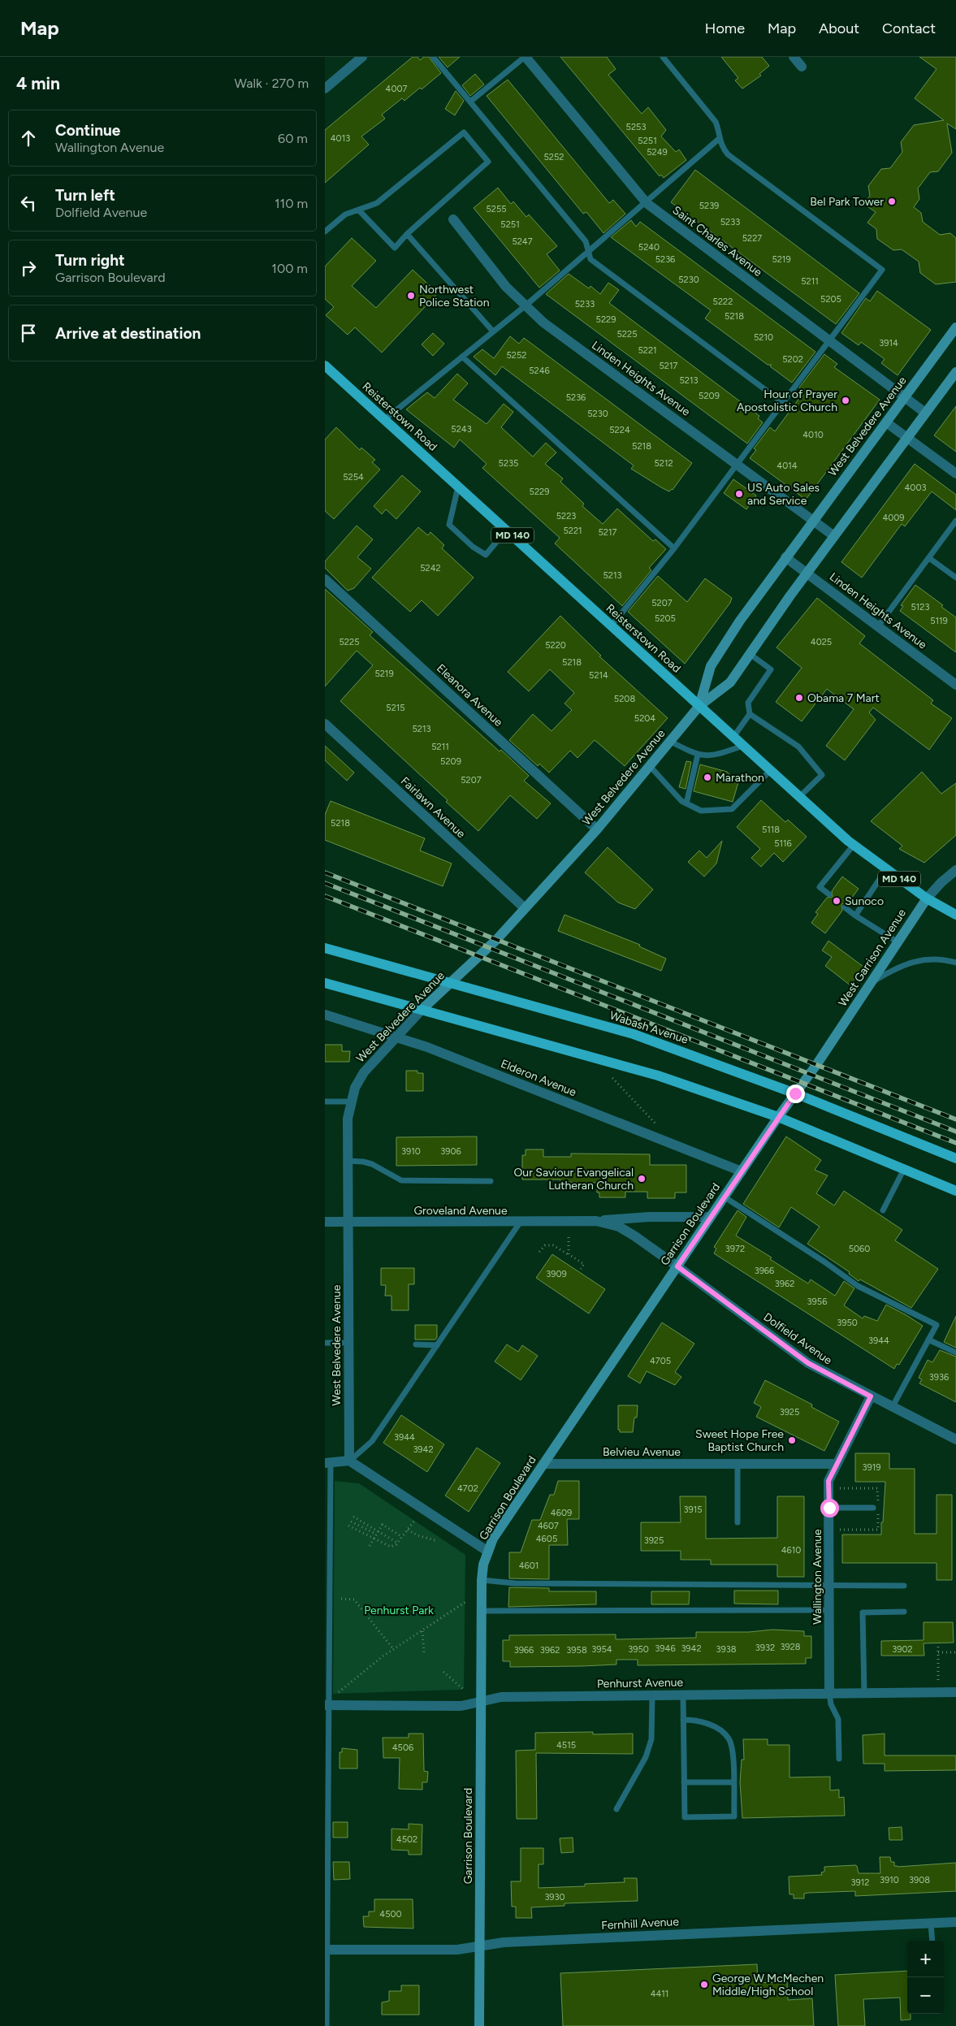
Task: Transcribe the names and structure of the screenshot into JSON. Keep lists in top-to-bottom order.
{
  "streets": {
    "main road": [
      "Reisterstown Road",
      "West Belvedere Avenue",
      "MD 140",
      "West Garrison Avenue",
      "Wabash Avenue",
      "Garrison Boulevard"
    ],
    "street": [
      "Saint Charles Avenue",
      "Linden Heights Avenue",
      "Eleanora Avenue",
      "Fairlawn Avenue",
      "Elderon Avenue",
      "Groveland Avenue",
      "Dolfield Avenue",
      "Belvieu Avenue",
      "Wallington Avenue",
      "Penhurst Avenue",
      "Fernhill Avenue"
    ]
  },
  "crossings": [
    ["Saint Charles Avenue", "West Belvedere Avenue"],
    ["Linden Heights Avenue", "West Belvedere Avenue"],
    ["Reisterstown Road", "West Belvedere Avenue"],
    ["Reisterstown Road", "West Garrison Avenue"],
    ["West Belvedere Avenue", "Eleanora Avenue"],
    ["West Belvedere Avenue", "Fairlawn Avenue"],
    ["West Belvedere Avenue", "Wabash Avenue"],
    ["West Belvedere Avenue", "Elderon Avenue"],
    ["West Belvedere Avenue", "Groveland Avenue"],
    ["West Garrison Avenue", "Garrison Boulevard"],
    ["Wabash Avenue", "Garrison Boulevard"],
    ["Elderon Avenue", "Garrison Boulevard"],
    ["Groveland Avenue", "Garrison Boulevard"],
    ["Groveland Avenue", "Dolfield Avenue"],
    ["Garrison Boulevard", "Dolfield Avenue"],
    ["Garrison Boulevard", "Belvieu Avenue"],
    ["Garrison Boulevard", "Penhurst Avenue"],
    ["Garrison Boulevard", "Fernhill Avenue"],
    ["Dolfield Avenue", "Wallington Avenue"],
    ["Belvieu Avenue", "Wallington Avenue"],
    ["Wallington Avenue", "Penhurst Avenue"]
  ],
  "parks": ["Penhurst Park"],
  "places": [
    "Bel Park Tower",
    "Northwest Police Station",
    "Hour of Prayer Apostolistic Church",
    "US Auto Sales and Service",
    "Obama 7 Mart",
    "Marathon",
    "Sunoco",
    "Our Saviour Evangelical Lutheran Church",
    "Sweet Hope Free Baptist Church",
    "George W McMechen Middle/High School"
  ],
  "house_numbers": [
    "4007",
    "5253",
    "4013",
    "5251",
    "5249",
    "5252",
    "5239",
    "5255",
    "5233",
    "5251",
    "5227",
    "5247",
    "5240",
    "5236",
    "5219",
    "5230",
    "5211",
    "5205",
    "5222",
    "5233",
    "5218",
    "5229",
    "5225",
    "5210",
    "3914",
    "5221",
    "5252",
    "5202",
    "5217",
    "5246",
    "5213",
    "5209",
    "5236",
    "5230",
    "5243",
    "5224",
    "4010",
    "5218",
    "5235",
    "5212",
    "4014",
    "5254",
    "4003",
    "5229",
    "5223",
    "4009",
    "5221",
    "5217",
    "5242",
    "5213",
    "5207",
    "5123",
    "5205",
    "5119",
    "5225",
    "4025",
    "5220",
    "5218",
    "5219",
    "5214",
    "5208",
    "5215",
    "5204",
    "5213",
    "5211",
    "5209",
    "5207",
    "5218",
    "5118",
    "5116",
    "3910",
    "3906",
    "3972",
    "5060",
    "3966",
    "3909",
    "3962",
    "3956",
    "3950",
    "3944",
    "4705",
    "3936",
    "3925",
    "3944",
    "3942",
    "3919",
    "4702",
    "3915",
    "4609",
    "4607",
    "4605",
    "3925",
    "4610",
    "4601",
    "3928",
    "3932",
    "3946",
    "3942",
    "3954",
    "3950",
    "3938",
    "3902",
    "3966",
    "3962",
    "3958",
    "4515",
    "4506",
    "4502",
    "3910",
    "3908",
    "3912",
    "3930",
    "4500",
    "4411"
  ],
  "page": {
    "header": "Map",
    "nav": [
      "Home",
      "Map",
      "About",
      "Contact"
    ],
    "heading": ["4 min", "Walk · 270 m"],
    "list": [
      ["Continue", "Wallington Avenue", "60 m"],
      ["Turn left", "Dolfield Avenue", "110 m"],
      ["Turn right", "Garrison Boulevard", "100 m"],
      "Arrive at destination"
    ],
    "map_buttons": ["+", "−"]
  }
}
